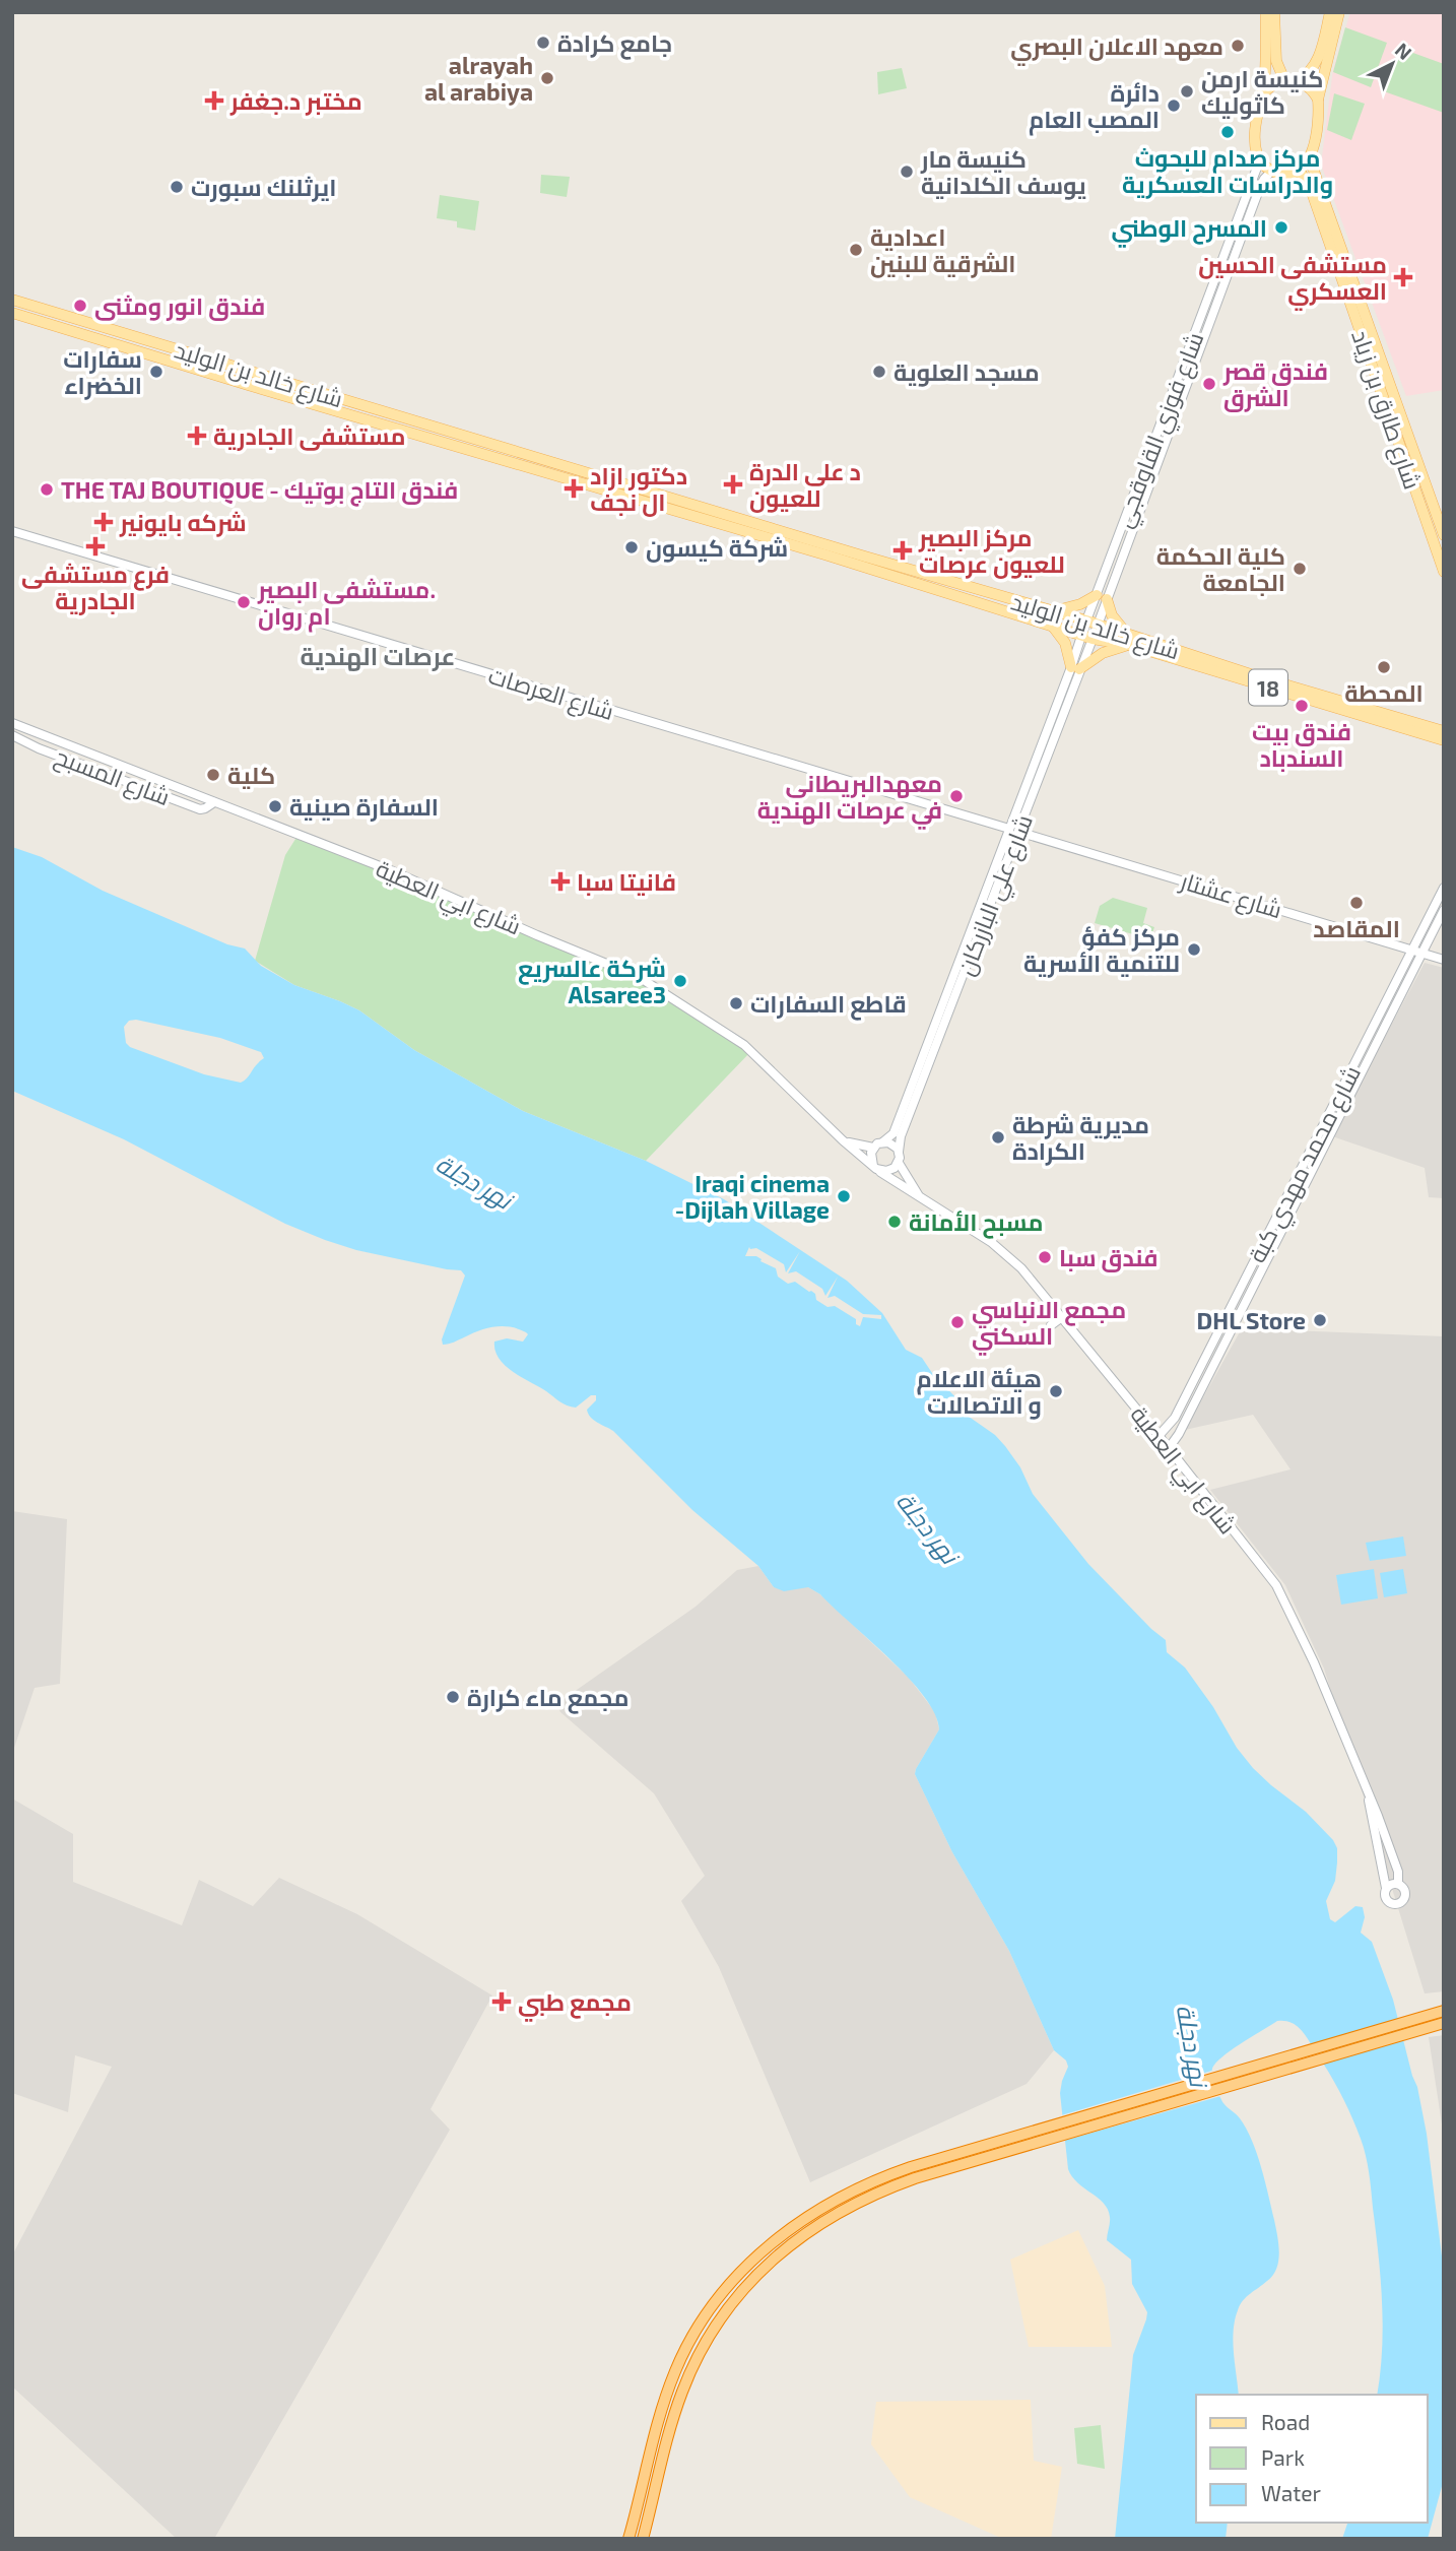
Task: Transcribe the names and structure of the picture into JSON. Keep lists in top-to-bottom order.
{
  "streets": {
    "main road": ["شارع خالد بن الوليد", "شارع طارق بن زياد", "18"],
    "street": [
      "شارع فوزي القاوقجي",
      "شارع العرصات",
      "شارع المسبح",
      "شارع علي البازركان",
      "شارع عشتار",
      "شارع ابي العطية",
      "شارع محمد مهدي كبة"
    ]
  },
  "crossings": [
    ["شارع خالد بن الوليد", "شارع فوزي القاوقجي"],
    ["شارع خالد بن الوليد", "شارع علي البازركان"],
    ["شارع طارق بن زياد", "شارع فوزي القاوقجي"],
    ["شارع فوزي القاوقجي", "شارع علي البازركان"],
    ["شارع العرصات", "شارع علي البازركان"],
    ["شارع المسبح", "شارع ابي العطية"],
    ["شارع علي البازركان", "شارع عشتار"],
    ["شارع علي البازركان", "شارع ابي العطية"],
    ["شارع عشتار", "شارع محمد مهدي كبة"],
    ["شارع ابي العطية", "شارع محمد مهدي كبة"]
  ],
  "districts": ["عرصات الهندية"],
  "water": ["نهر دجلة"],
  "places": {
    "other": [
      "جامع كرادة",
      "معهد الاعلان البصري",
      "alrayah al arabiya",
      "كنيسة ارمن كاثوليك",
      "دائرة المصب العام",
      "مركز صدام للبحوث والدراسات العسكرية",
      "كنيسة مار يوسف الكلدانية",
      "ايرثلنك سبورت",
      "المسرح الوطني",
      "اعدادية الشرقية للبنين",
      "فندق انور ومثنى",
      "سفارات الخضراء",
      "مسجد العلوية",
      "فندق قصر الشرق",
      "THE TAJ BOUTIQUE - فندق التاج بوتيك",
      "شركة كيسون",
      "كلية الحكمة الجامعة",
      "مستشفى البصير. ام روان",
      "المحطة",
      "فندق بيت السندباد",
      "كلية",
      "معهدالبريطاني في عرصات الهندية",
      "السفارة صينية",
      "المقاصد",
      "مركز كفؤ للتنمية الأسرية",
      "شركة عالسريع Alsaree3",
      "قاطع السفارات",
      "مديرية شرطة الكرادة",
      "Iraqi cinema -Dijlah Village",
      "مسبح الأمانة",
      "فندق سبا",
      "DHL Store",
      "مجمع الانباسي السكني",
      "هيئة الاعلام و الاتصالات",
      "مجمع ماء كرارة"
    ],
    "health": [
      "مختبر د.جغفر",
      "مستشفى الحسين العسكري",
      "مستشفى الجادرية",
      "د علي الدرة للعيون",
      "دكتور ازاد ال نجف",
      "شركه بايونير",
      "فرع مستشفى الجادرية",
      "مركز البصير للعيون عرصات",
      "فانيتا سبا",
      "مجمع طبي"
    ]
  },
  "legend": ["Road", "Park", "Water"],
  "north": "top right"
}
